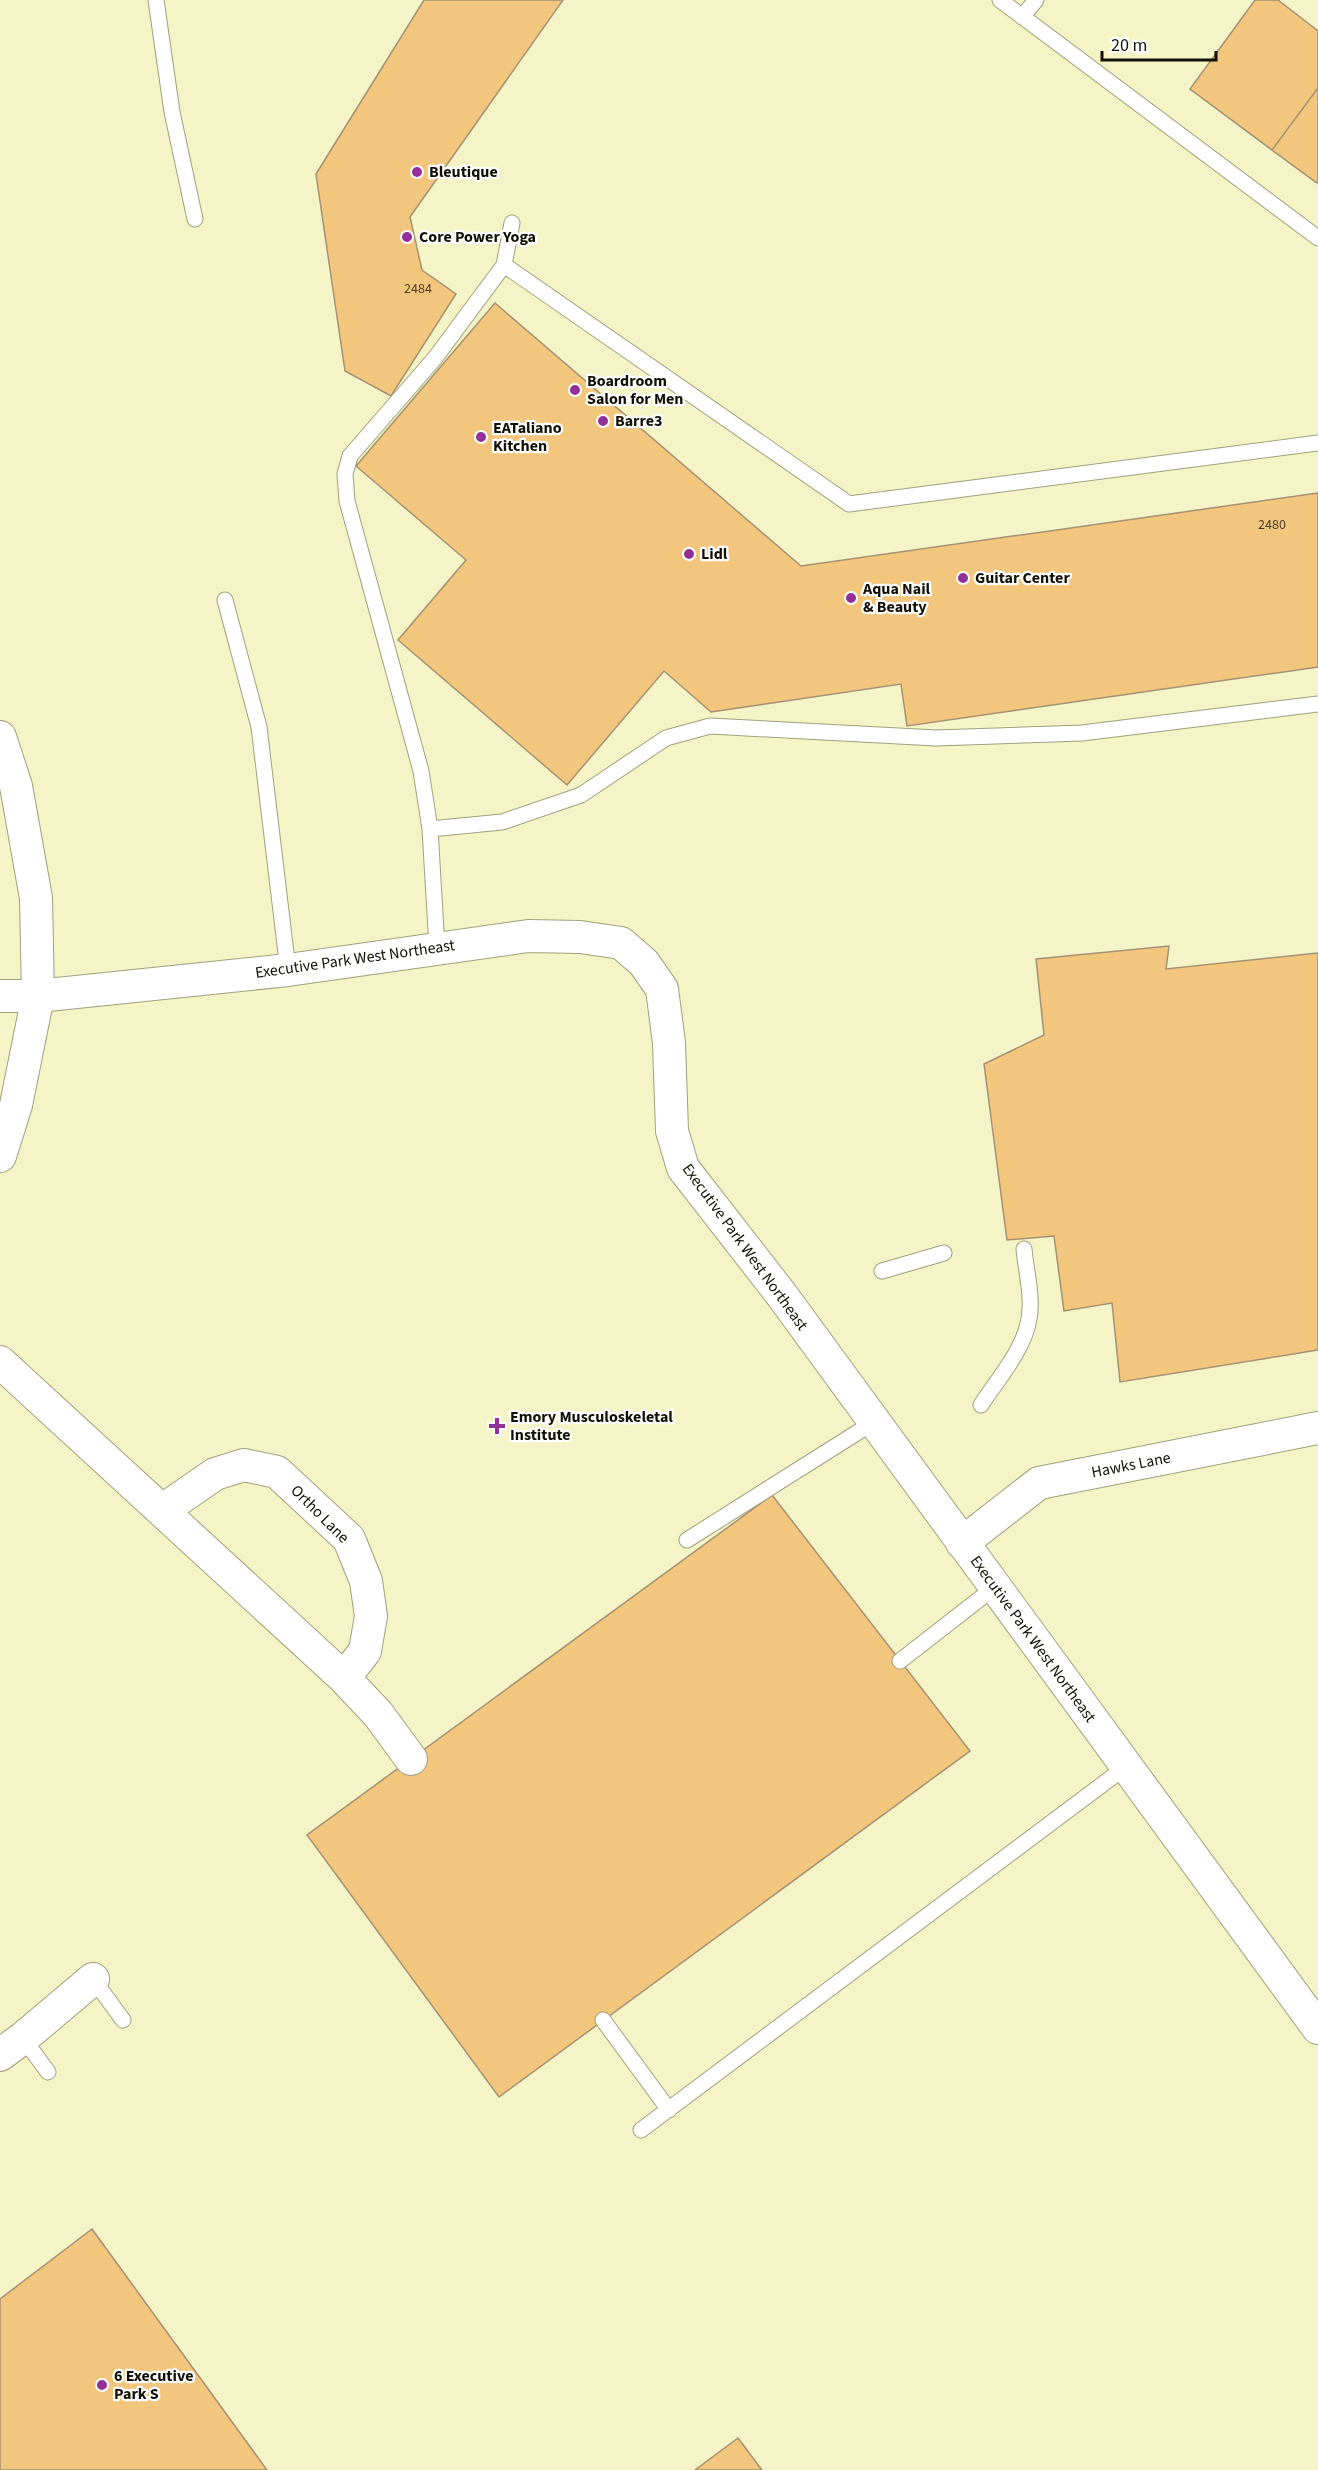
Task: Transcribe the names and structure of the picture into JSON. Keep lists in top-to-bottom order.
{
  "streets": {
    "street": ["Executive Park West Northeast", "Hawks Lane", "Ortho Lane"]
  },
  "crossings": [
    ["Executive Park West Northeast", "Hawks Lane"]
  ],
  "places": {
    "other": [
      "Bleutique",
      "Core Power Yoga",
      "Boardroom Salon for Men",
      "Barre3",
      "EATaliano Kitchen",
      "Lidl",
      "Guitar Center",
      "Aqua Nail & Beauty",
      "6 Executive Park S"
    ],
    "health": ["Emory Musculoskeletal Institute"]
  },
  "house_numbers": ["2484", "2480"],
  "scale_bar": "20 m"
}
